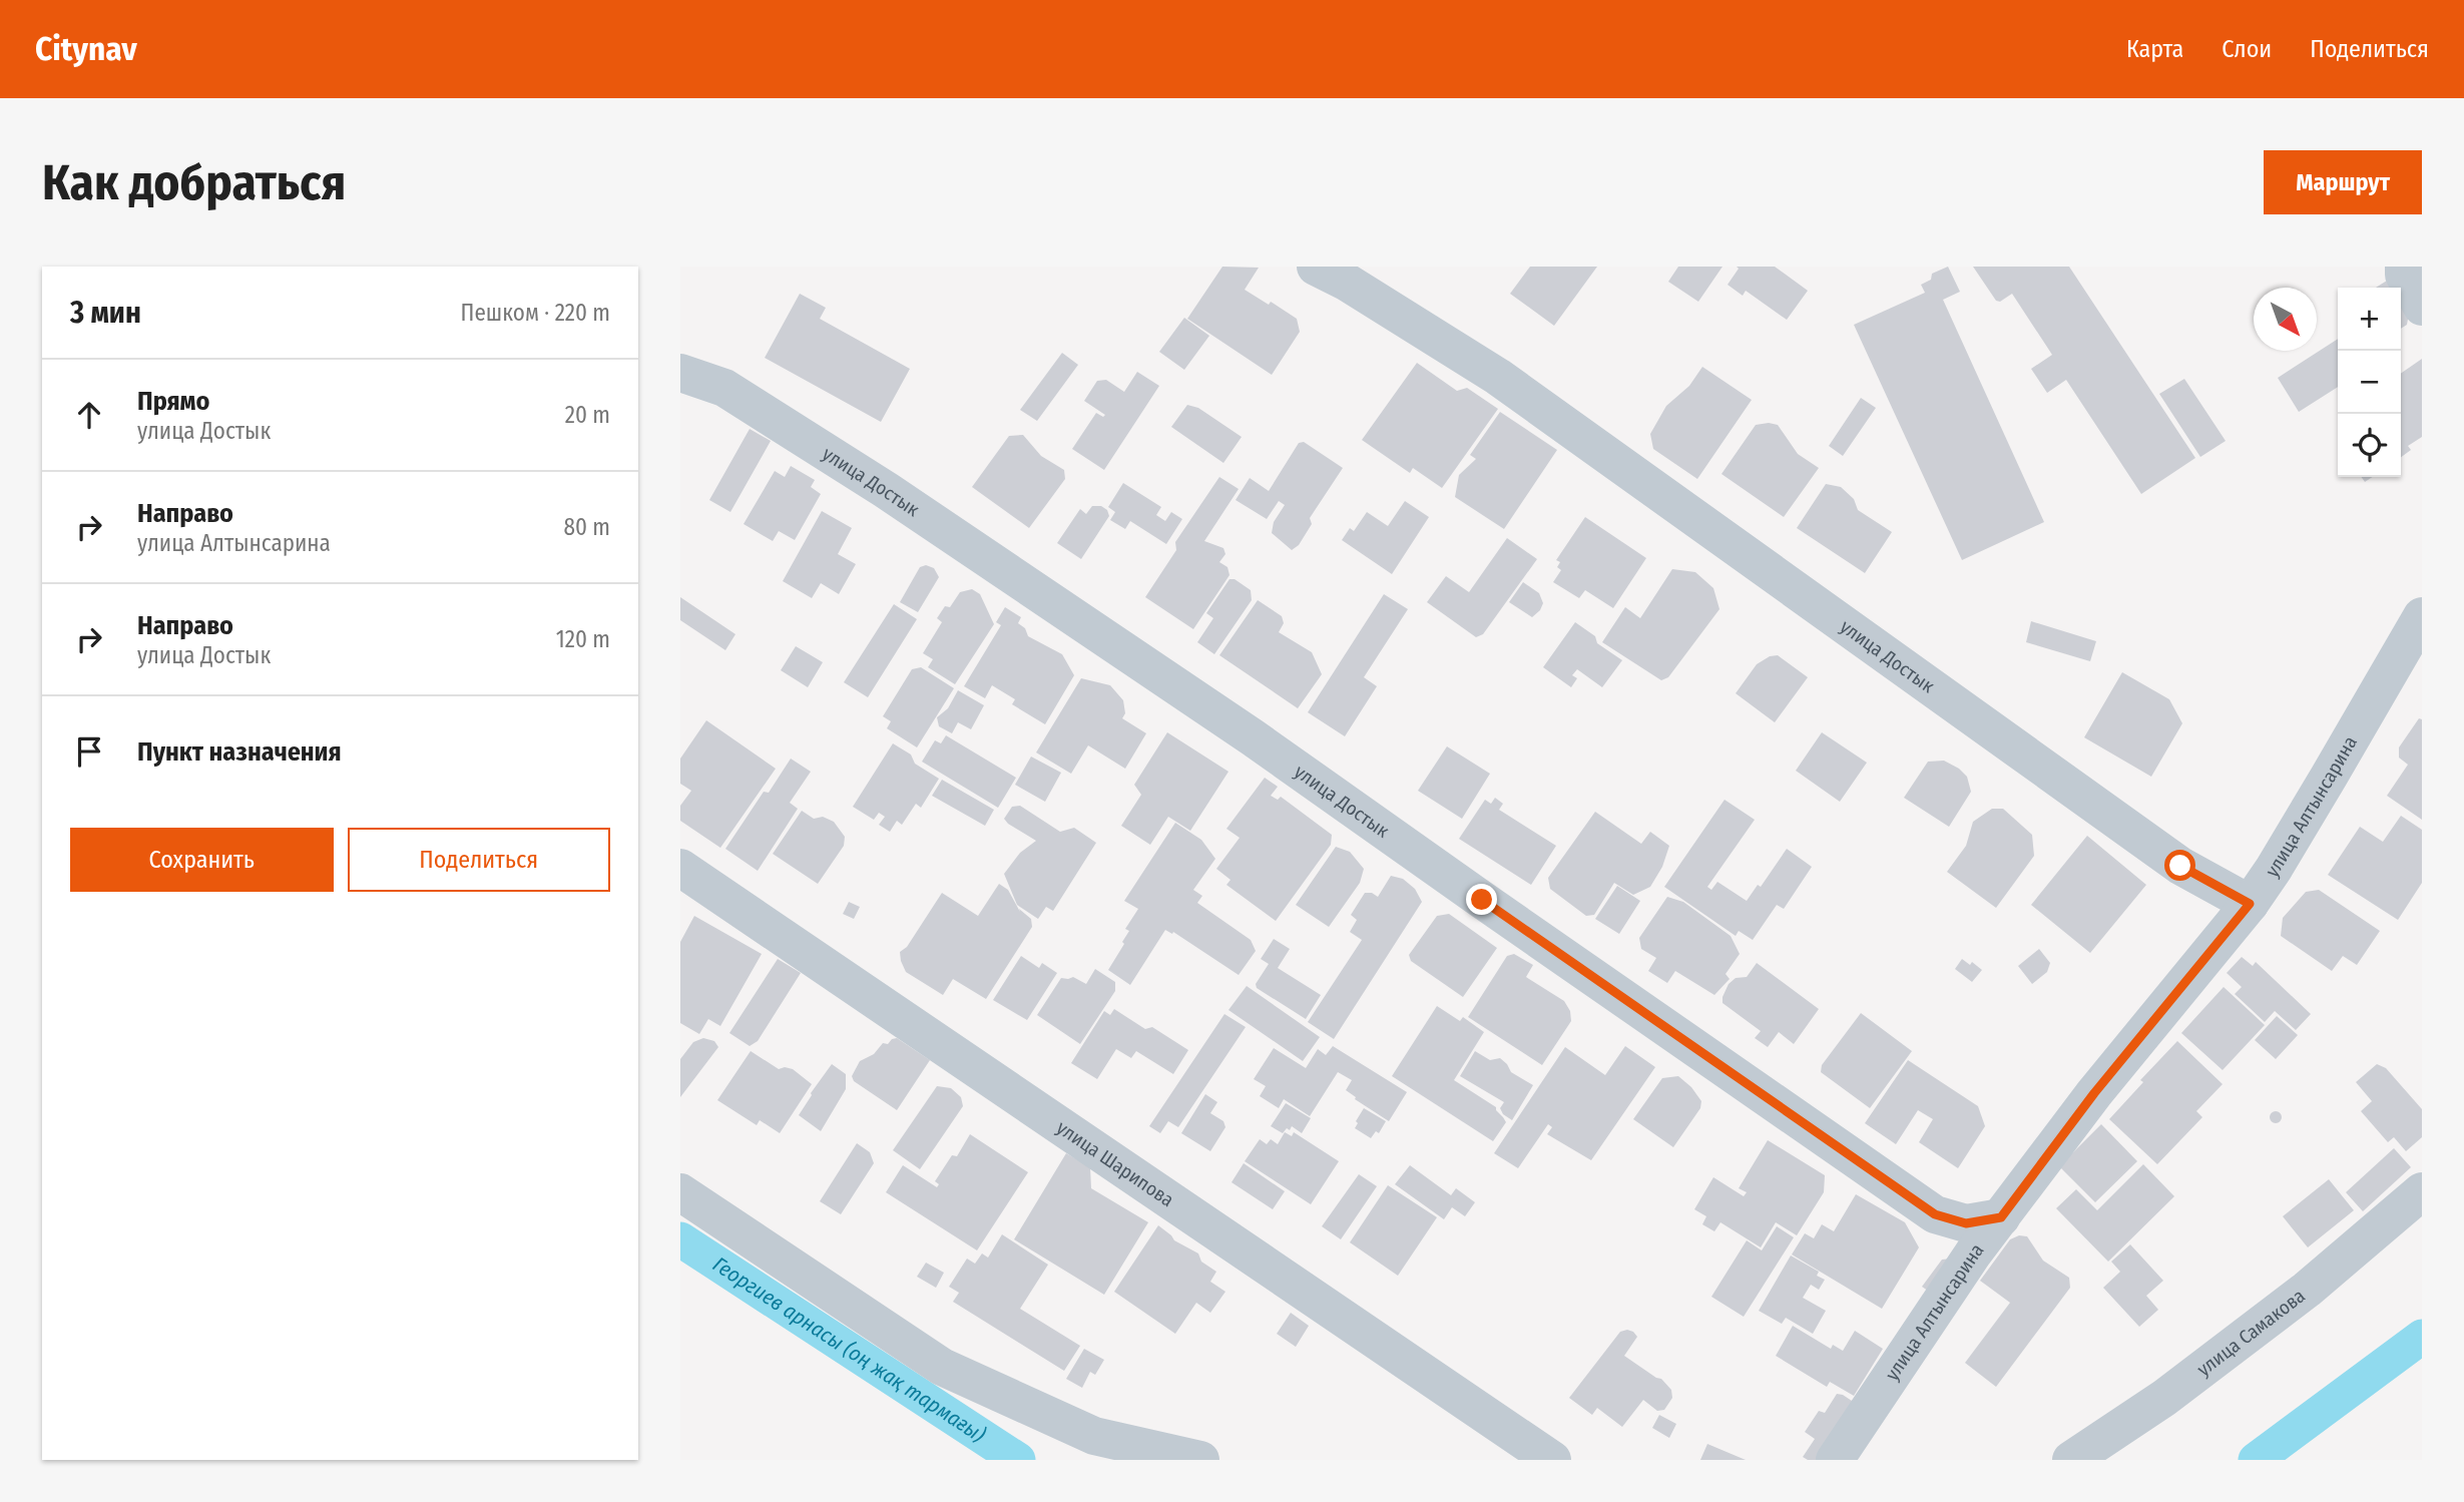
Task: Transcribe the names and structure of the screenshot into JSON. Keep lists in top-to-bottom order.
{
  "streets": {
    "street": [
      "улица Достык",
      "улица Алтынсарина",
      "улица Шарипова",
      "улица Самакова"
    ]
  },
  "crossings": [
    ["улица Достык", "улица Алтынсарина"]
  ],
  "water": ["Георгиев арнасы (оң жақ тармағы)"],
  "north": "bottom right",
  "page": {
    "header": "Citynav",
    "nav": ["Карта", "Слои", "Поделиться"],
    "buttons": [
      "Маршрут",
      ["Сохранить", "Поделиться"]
    ],
    "title": "Как добраться",
    "heading": ["3 мин", "Пешком · 220 m"],
    "map_buttons": ["+", "−"],
    "list": [
      ["Прямо", "улица Достык", "20 m"],
      ["Направо", "улица Алтынсарина", "80 m"],
      ["Направо", "улица Достык", "120 m"],
      "Пункт назначения"
    ]
  }
}
